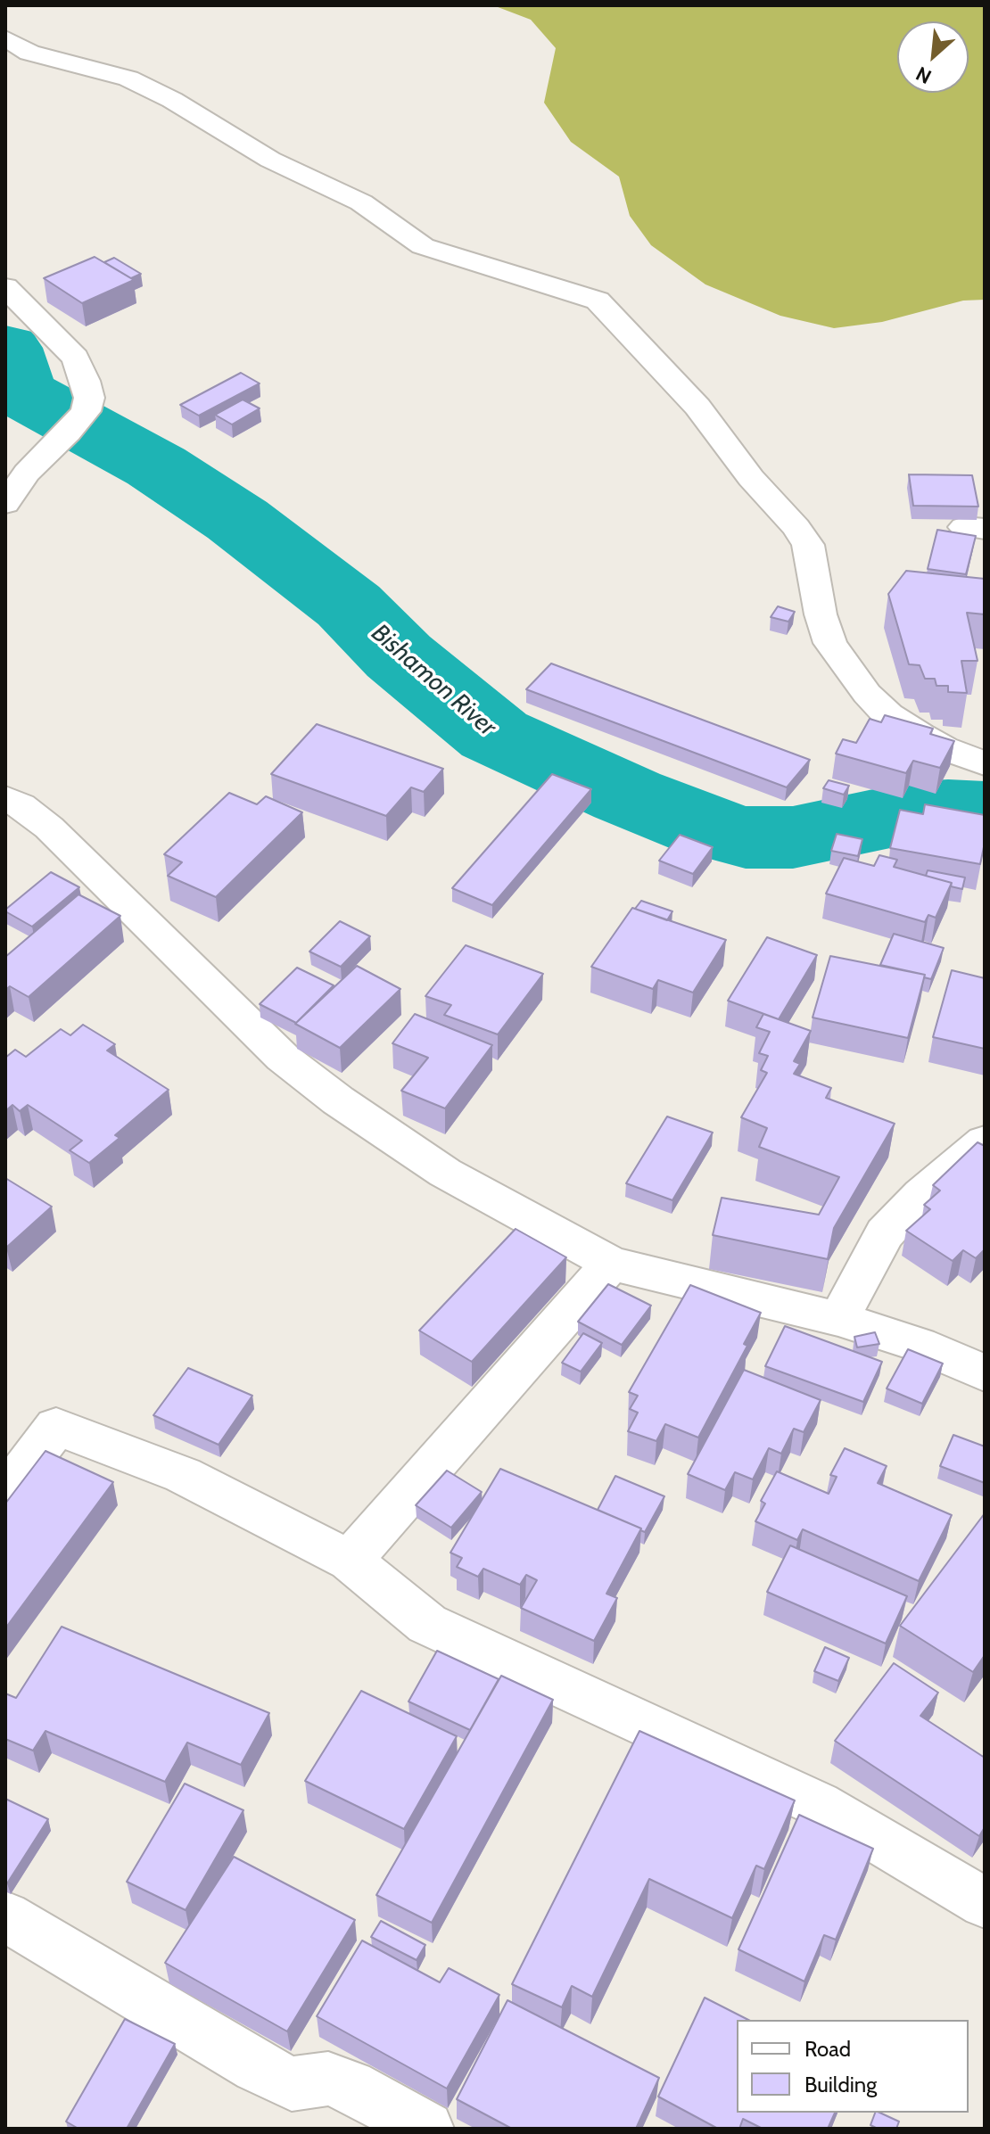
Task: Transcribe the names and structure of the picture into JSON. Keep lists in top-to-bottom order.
{
  "water": ["Bishamon River"],
  "legend": ["Road", "Building"],
  "north": "bottom left"
}
